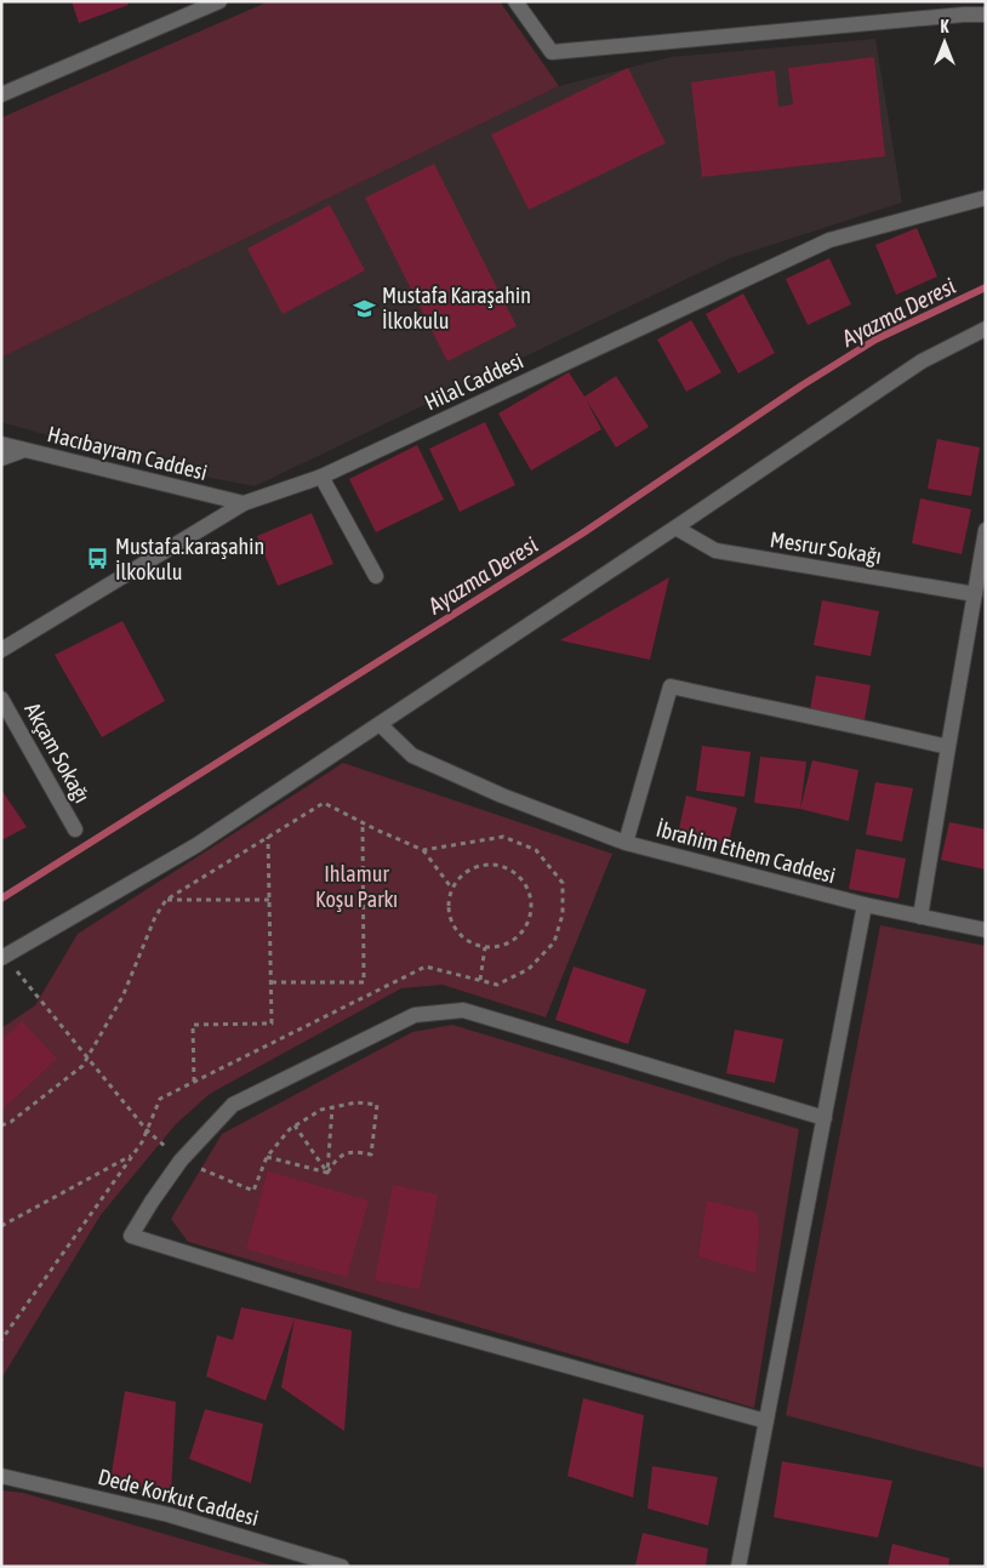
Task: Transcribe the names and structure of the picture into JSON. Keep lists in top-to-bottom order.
{
  "streets": {
    "street": [
      "Hilal Caddesi",
      "Hacıbayram Caddesi",
      "Mesrur Sokağı",
      "Akçam Sokağı",
      "İbrahim Ethem Caddesi",
      "Dede Korkut Caddesi"
    ]
  },
  "crossings": [
    ["Hilal Caddesi", "Hacıbayram Caddesi"]
  ],
  "water": ["Ayazma Deresi"],
  "parks": ["Ihlamur Koşu Parkı"],
  "places": {
    "school or university": ["Mustafa Karaşahin İlkokulu"],
    "bus stop": ["Mustafa.karaşahin İlkokulu"]
  },
  "north": "top"
}
